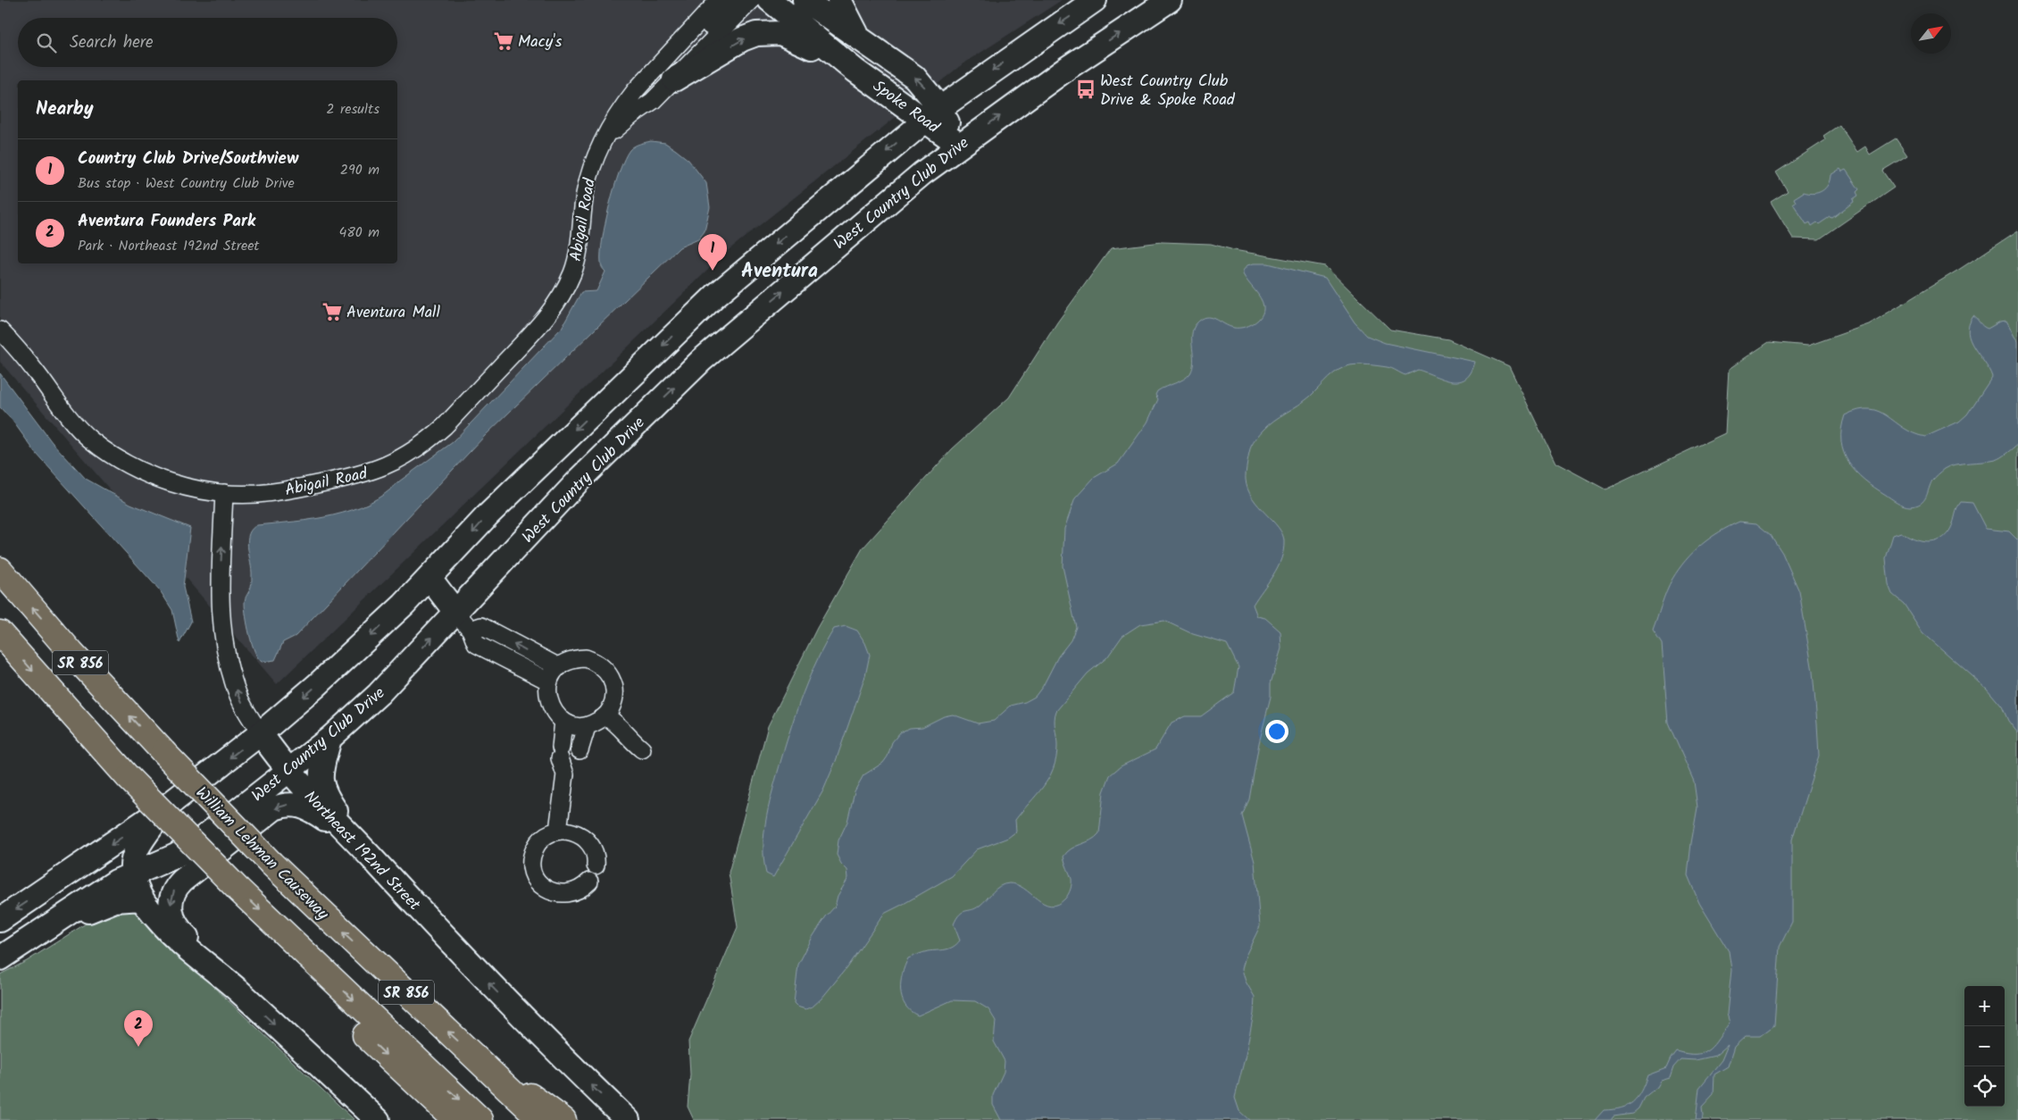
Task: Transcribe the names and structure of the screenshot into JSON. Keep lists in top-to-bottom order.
{
  "streets": {
    "highway": ["SR 856", "William Lehman Causeway"],
    "street": [
      "Spoke Road",
      "West Country Club Drive",
      "Abigail Road",
      "Northeast 192nd Street"
    ]
  },
  "crossings": [
    ["Spoke Road", "West Country Club Drive"],
    ["West Country Club Drive", "Northeast 192nd Street"],
    ["Abigail Road", "Northeast 192nd Street"]
  ],
  "districts": ["Aventura"],
  "places": {
    "supermarket": ["Macy's", "Aventura Mall"],
    "bus stop": ["West Country Club Drive & Spoke Road"]
  },
  "north": "top right",
  "page": {
    "search": "Search here",
    "heading": ["Nearby", "2 results"],
    "list": [
      {
        "mark": "1",
        "name": "Country Club Drive/Southview",
        "note": "Bus stop · West Country Club Drive",
        "value": "290 m"
      },
      {
        "mark": "2",
        "name": "Aventura Founders Park",
        "note": "Park · Northeast 192nd Street",
        "value": "480 m"
      }
    ],
    "pins": ["1", "2"],
    "map_buttons": ["+", "−"]
  }
}
